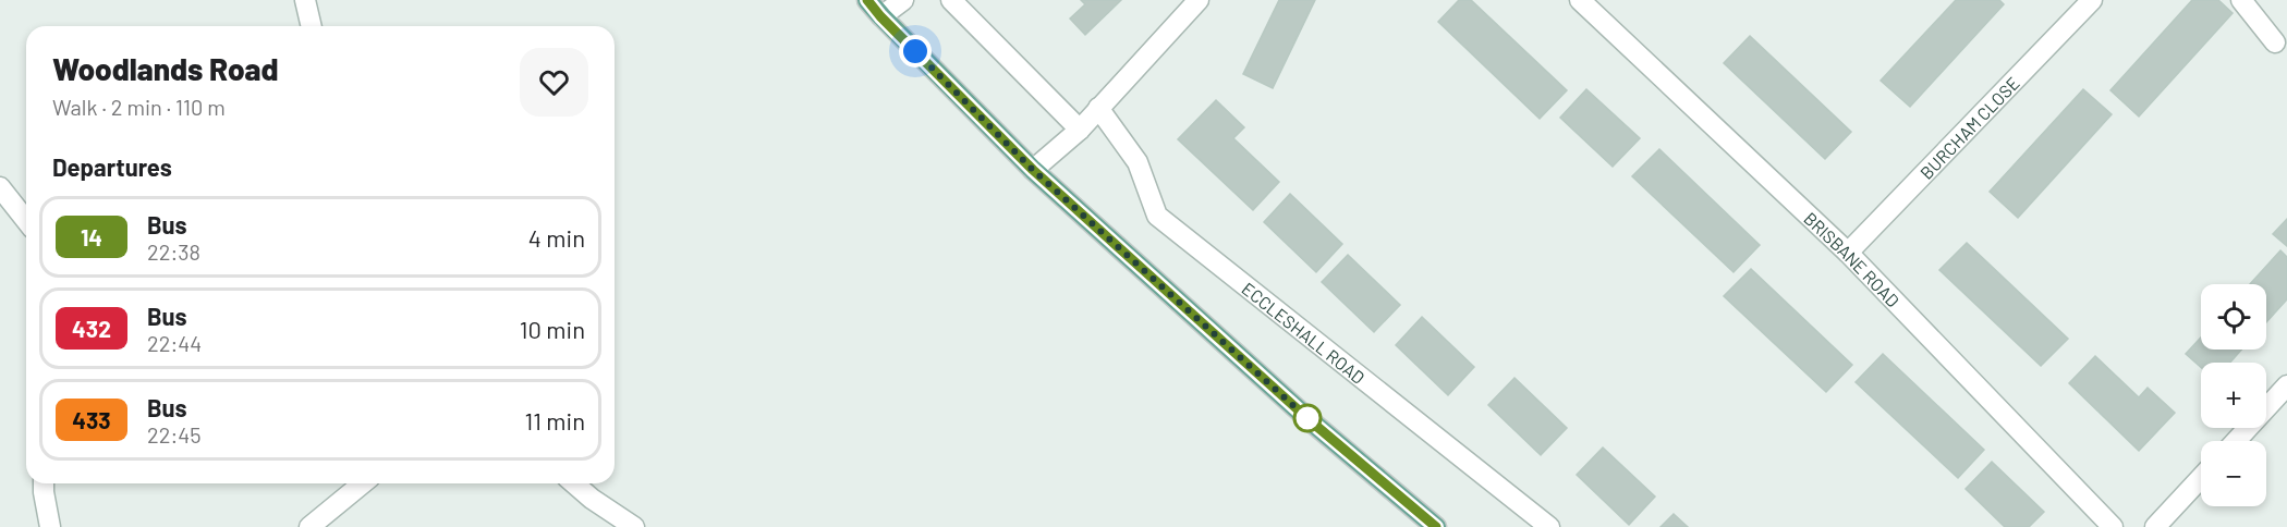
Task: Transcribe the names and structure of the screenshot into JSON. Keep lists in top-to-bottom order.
{
  "streets": {
    "street": ["BURCHAM CLOSE", "BRISBANE ROAD", "ECCLESHALL ROAD"]
  },
  "crossings": [
    ["BURCHAM CLOSE", "BRISBANE ROAD"]
  ],
  "lines": ["bus line 14"],
  "page": {
    "heading": [
      ["Woodlands Road", "Walk · 2 min · 110 m"],
      "Departures"
    ],
    "list": [
      {
        "mark": "14",
        "name": "Bus",
        "note": "22:38",
        "value": "4 min"
      },
      {
        "mark": "432",
        "name": "Bus",
        "note": "22:44",
        "value": "10 min"
      },
      {
        "mark": "433",
        "name": "Bus",
        "note": "22:45",
        "value": "11 min"
      }
    ],
    "map_buttons": ["+", "−"]
  }
}
